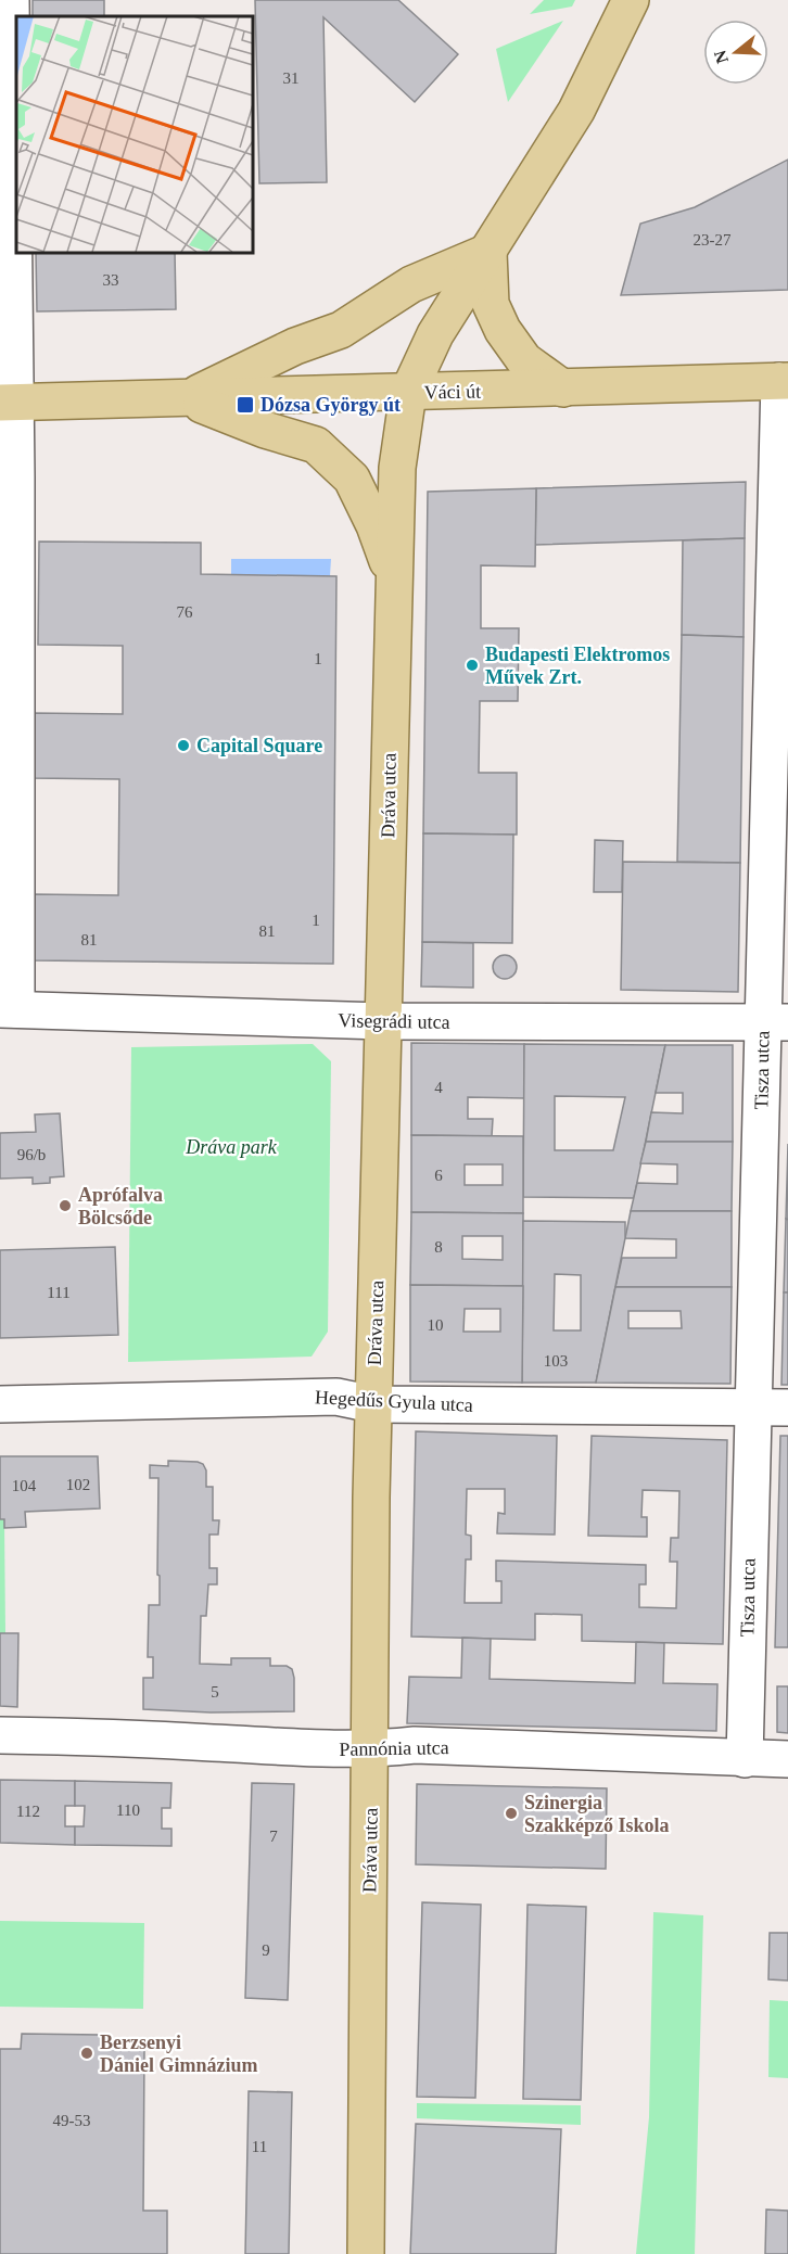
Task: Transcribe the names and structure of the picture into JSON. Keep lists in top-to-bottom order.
{
  "streets": {
    "main road": ["Váci út", "Dráva utca"],
    "street": [
      "Visegrádi utca",
      "Tisza utca",
      "Hegedűs Gyula utca",
      "Pannónia utca"
    ]
  },
  "crossings": [
    ["Váci út", "Dráva utca"],
    ["Váci út", "Tisza utca"],
    ["Dráva utca", "Visegrádi utca"],
    ["Dráva utca", "Hegedűs Gyula utca"],
    ["Dráva utca", "Pannónia utca"],
    ["Visegrádi utca", "Tisza utca"],
    ["Tisza utca", "Hegedűs Gyula utca"],
    ["Tisza utca", "Pannónia utca"]
  ],
  "parks": ["Dráva park"],
  "places": {
    "transit": ["Dózsa György út"],
    "other": [
      "Budapesti Elektromos Művek Zrt.",
      "Capital Square",
      "Aprófalva Bölcsőde",
      "Szinergia Szakképző Iskola",
      "Berzsenyi Dániel Gimnázium"
    ]
  },
  "house_numbers": [
    "31",
    "23-27",
    "33",
    "76",
    "1",
    "1",
    "81",
    "81",
    "4",
    "96/b",
    "6",
    "8",
    "111",
    "10",
    "103",
    "102",
    "104",
    "5",
    "110",
    "112",
    "7",
    "9",
    "49-53",
    "11"
  ],
  "north": "left"
}
